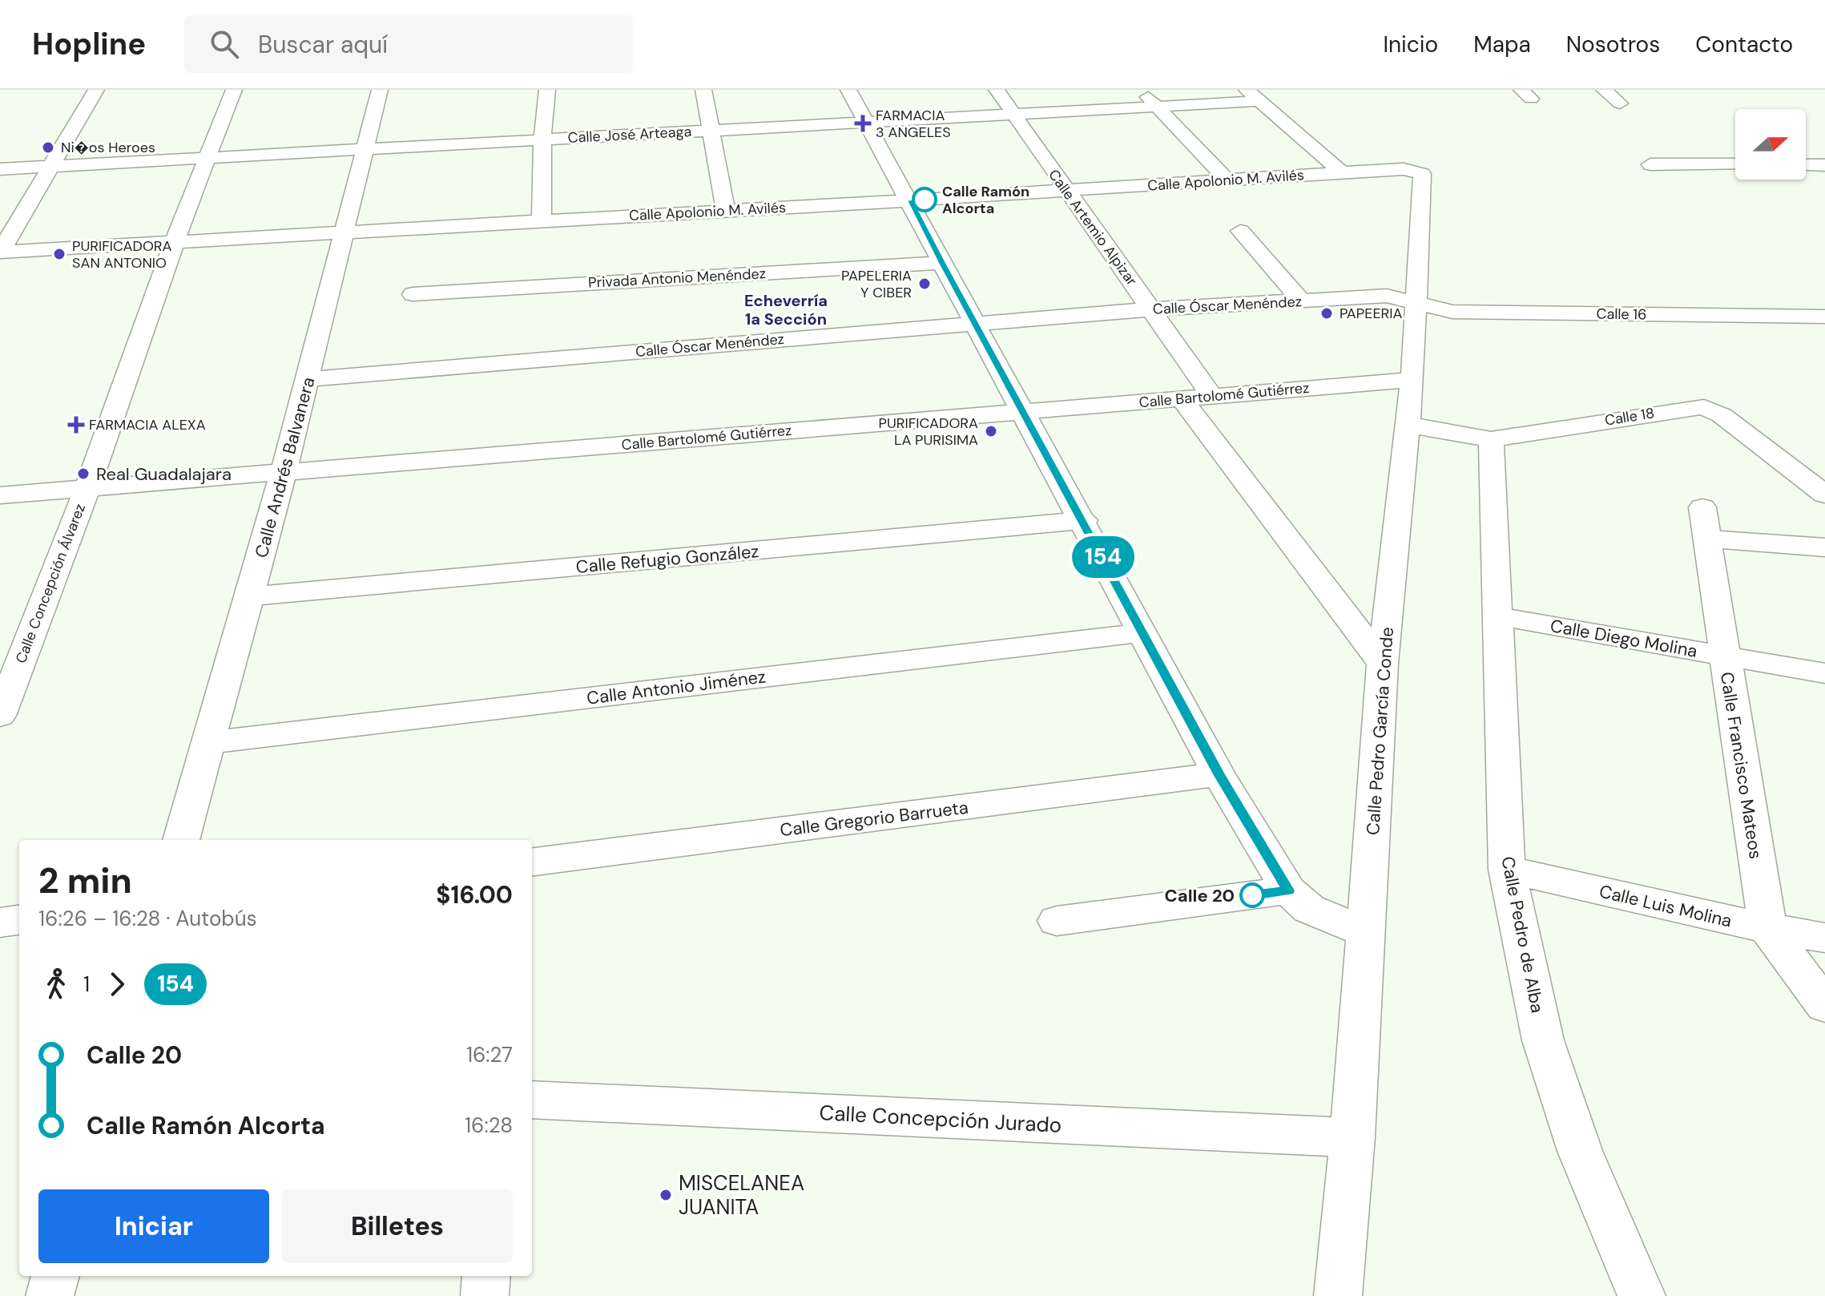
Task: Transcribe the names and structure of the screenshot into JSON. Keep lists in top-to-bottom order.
{
  "streets": {
    "street": [
      "Calle José Arteaga",
      "Calle Apolonio M. Avilés",
      "Calle Artemio Alpizar",
      "Privada Antonio Menéndez",
      "Calle Óscar Menéndez",
      "Calle 16",
      "Calle Bartolomé Gutiérrez",
      "Calle 18",
      "Calle Andrés Balvanera",
      "Calle Refugio González",
      "Calle Concepción Álvarez",
      "Calle Diego Molina",
      "Calle Antonio Jiménez",
      "Calle Pedro García Conde",
      "Calle Francisco Mateos",
      "Calle Gregorio Barrueta",
      "Calle Luis Molina",
      "Calle Pedro de Alba",
      "Calle Concepción Jurado"
    ]
  },
  "crossings": [
    ["Calle José Arteaga", "Calle Artemio Alpizar"],
    ["Calle José Arteaga", "Calle Andrés Balvanera"],
    ["Calle José Arteaga", "Calle Concepción Álvarez"],
    ["Calle Apolonio M. Avilés", "Calle Artemio Alpizar"],
    ["Calle Apolonio M. Avilés", "Calle Andrés Balvanera"],
    ["Calle Apolonio M. Avilés", "Calle Concepción Álvarez"],
    ["Calle Apolonio M. Avilés", "Calle Pedro García Conde"],
    ["Calle Artemio Alpizar", "Calle Óscar Menéndez"],
    ["Calle Artemio Alpizar", "Calle Bartolomé Gutiérrez"],
    ["Calle Óscar Menéndez", "Calle 16"],
    ["Calle Óscar Menéndez", "Calle Andrés Balvanera"],
    ["Calle Óscar Menéndez", "Calle Pedro García Conde"],
    ["Calle 16", "Calle Pedro García Conde"],
    ["Calle Bartolomé Gutiérrez", "Calle Andrés Balvanera"],
    ["Calle Bartolomé Gutiérrez", "Calle Concepción Álvarez"],
    ["Calle Bartolomé Gutiérrez", "Calle Pedro García Conde"],
    ["Calle 18", "Calle Pedro García Conde"],
    ["Calle 18", "Calle Pedro de Alba"],
    ["Calle Andrés Balvanera", "Calle Refugio González"],
    ["Calle Andrés Balvanera", "Calle Antonio Jiménez"],
    ["Calle Diego Molina", "Calle Francisco Mateos"],
    ["Calle Diego Molina", "Calle Pedro de Alba"],
    ["Calle Pedro García Conde", "Calle Concepción Jurado"],
    ["Calle Francisco Mateos", "Calle Luis Molina"],
    ["Calle Luis Molina", "Calle Pedro de Alba"]
  ],
  "districts": ["Echeverría 1a Sección"],
  "places": {
    "health": ["FARMACIA 3 ANGELES", "FARMACIA ALEXA"],
    "other": [
      "Ni�os Heroes",
      "Calle Ramón Alcorta",
      "PURIFICADORA SAN ANTONIO",
      "PAPELERIA Y CIBER",
      "PAPEERIA",
      "PURIFICADORA LA PURISIMA",
      "Real Guadalajara",
      "Calle 20",
      "MISCELANEA JUANITA"
    ]
  },
  "lines": ["bus line 154"],
  "north": "right",
  "page": {
    "header": "Hopline",
    "search": "Buscar aquí",
    "nav": [
      "Inicio",
      "Mapa",
      "Nosotros",
      "Contacto"
    ],
    "on_map": "154",
    "heading": ["2 min", "16:26 – 16:28 · Autobús", "$16.00"],
    "legs": ["1", "154"],
    "list": [
      {
        "name": "Calle 20",
        "value": "16:27"
      },
      {
        "name": "Calle Ramón Alcorta",
        "value": "16:28"
      }
    ],
    "buttons": ["Iniciar", "Billetes"]
  }
}
